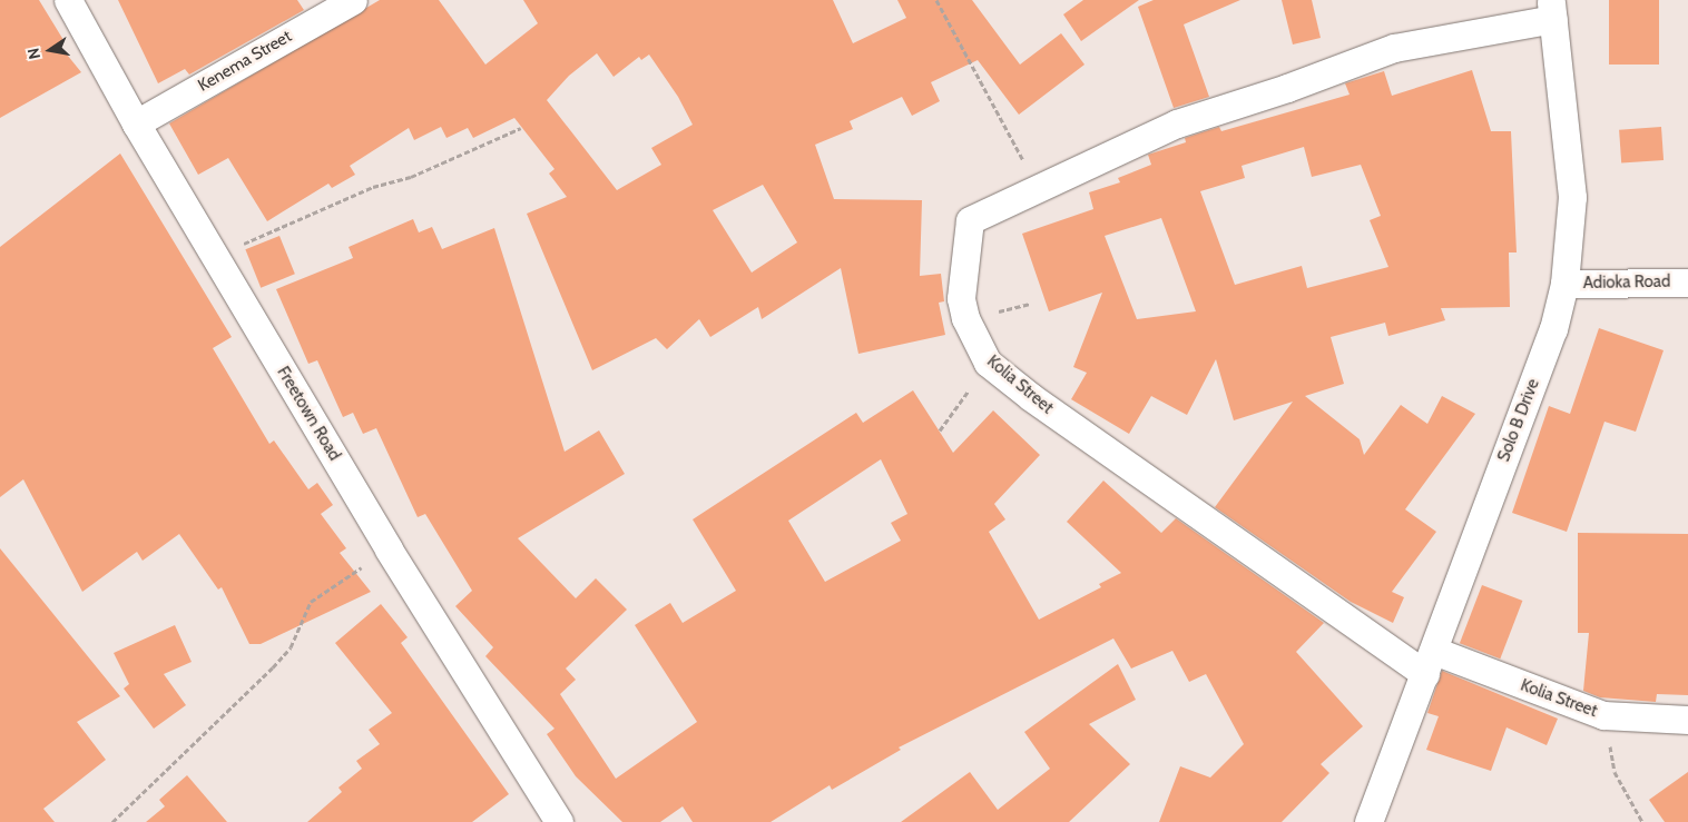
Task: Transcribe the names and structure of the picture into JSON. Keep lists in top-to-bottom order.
{
  "streets": {
    "street": [
      "Kenema Street",
      "Adioka Road",
      "Kolia Street",
      "Freetown Road",
      "Solo B Drive"
    ]
  },
  "crossings": [
    ["Kenema Street", "Freetown Road"],
    ["Adioka Road", "Solo B Drive"],
    ["Kolia Street", "Solo B Drive"]
  ],
  "north": "left"
}
